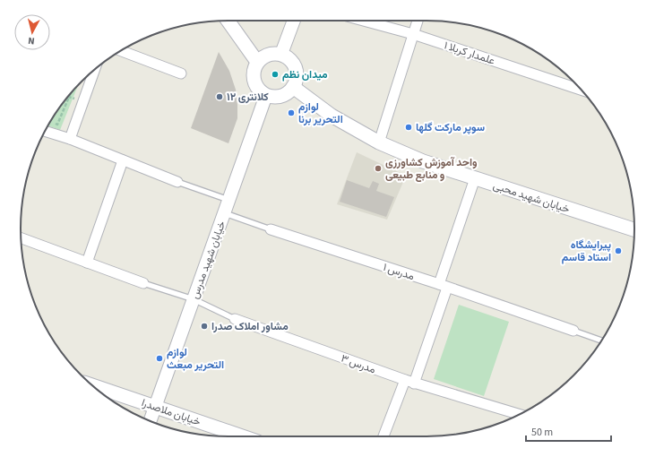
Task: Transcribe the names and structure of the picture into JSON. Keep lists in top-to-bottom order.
{
  "streets": {
    "main road": ["خیابان شهید محبی", "خیابان ملاصدرا"],
    "street": [
      "علمدار کربلا ۱",
      "خیابان شهید مدرس",
      "مدرس ۱",
      "مدرس ۳"
    ]
  },
  "crossings": [
    ["خیابان شهید محبی", "خیابان شهید مدرس"],
    ["خیابان شهید مدرس", "مدرس ۱"],
    ["خیابان شهید مدرس", "مدرس ۳"],
    ["خیابان شهید مدرس", "خیابان ملاصدرا"]
  ],
  "places": [
    "میدان نظم",
    "کلانتری ۱۲",
    "لوازم التحریر برنا",
    "سوپر مارکت گلها",
    "واحد آموزش کشاورزی و منابع طبیعی",
    "پیرایشگاه استاد قاسم",
    "مشاور املاک صدرا",
    "لوازم التحریر مبعث"
  ],
  "scale_bar": "50 m",
  "north": "bottom"
}
